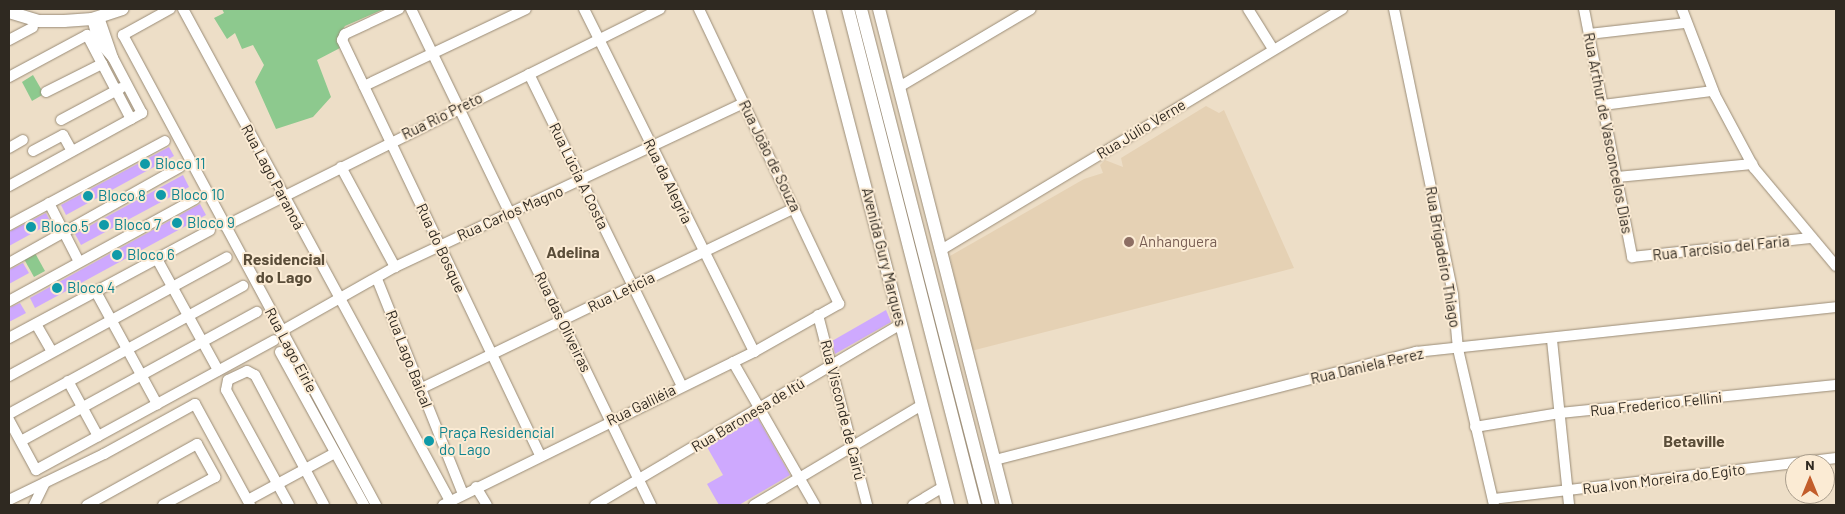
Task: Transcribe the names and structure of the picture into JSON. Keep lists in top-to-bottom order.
{
  "streets": {
    "main road": ["Avenida Gury Marques"],
    "street": [
      "Rua Rio Preto",
      "Rua Júlio Verne",
      "Rua Arthur de Vasconcelos Dias",
      "Rua João de Souza",
      "Rua Lúcia A Costa",
      "Rua Lago Paranoá",
      "Rua da Alegria",
      "Rua Carlos Magno",
      "Rua do Bosque",
      "Rua Tarcísio del Faria",
      "Rua Brigadeiro Thiago",
      "Rua Letícia",
      "Rua das Oliveiras",
      "Rua Lago Eirie",
      "Rua Lago Baical",
      "Rua Daniela Perez",
      "Rua Frederico Fellini",
      "Rua Galiléia",
      "Rua Visconde de Cairú",
      "Rua Baronesa de Itú",
      "Rua Ivon Moreira do Egito"
    ]
  },
  "crossings": [
    ["Rua Rio Preto", "Rua Lúcia A Costa"],
    ["Rua Rio Preto", "Rua Lago Paranoá"],
    ["Rua Rio Preto", "Rua da Alegria"],
    ["Rua Rio Preto", "Rua do Bosque"],
    ["Rua Rio Preto", "Rua das Oliveiras"],
    ["Rua Rio Preto", "Rua Lago Eirie"],
    ["Rua Arthur de Vasconcelos Dias", "Rua Tarcísio del Faria"],
    ["Rua João de Souza", "Rua Carlos Magno"],
    ["Rua João de Souza", "Rua Letícia"],
    ["Rua João de Souza", "Rua Galiléia"],
    ["Rua Lúcia A Costa", "Rua Carlos Magno"],
    ["Rua Lúcia A Costa", "Rua Letícia"],
    ["Rua Lúcia A Costa", "Rua Galiléia"],
    ["Rua Lago Paranoá", "Rua Carlos Magno"],
    ["Rua Lago Paranoá", "Rua Galiléia"],
    ["Rua da Alegria", "Rua Carlos Magno"],
    ["Rua da Alegria", "Rua Letícia"],
    ["Rua da Alegria", "Rua Galiléia"],
    ["Rua Carlos Magno", "Rua do Bosque"],
    ["Rua Carlos Magno", "Rua das Oliveiras"],
    ["Rua Carlos Magno", "Rua Lago Eirie"],
    ["Rua Carlos Magno", "Rua Lago Baical"],
    ["Rua do Bosque", "Rua Letícia"],
    ["Rua do Bosque", "Rua Galiléia"],
    ["Avenida Gury Marques", "Rua Baronesa de Itú"],
    ["Rua Brigadeiro Thiago", "Rua Daniela Perez"],
    ["Rua Brigadeiro Thiago", "Rua Frederico Fellini"],
    ["Rua Brigadeiro Thiago", "Rua Ivon Moreira do Egito"],
    ["Rua Letícia", "Rua das Oliveiras"],
    ["Rua Letícia", "Rua Lago Baical"],
    ["Rua das Oliveiras", "Rua Galiléia"],
    ["Rua das Oliveiras", "Rua Baronesa de Itú"],
    ["Rua Lago Baical", "Rua Galiléia"],
    ["Rua Galiléia", "Rua Visconde de Cairú"],
    ["Rua Visconde de Cairú", "Rua Baronesa de Itú"]
  ],
  "districts": ["Adelina", "Residencial do Lago", "Betaville"],
  "places": [
    "Bloco 11",
    "Bloco 10",
    "Bloco 8",
    "Bloco 9",
    "Bloco 7",
    "Bloco 5",
    "Anhanguera",
    "Bloco 6",
    "Bloco 4",
    "Praça Residencial do Lago"
  ],
  "north": "top"
}
